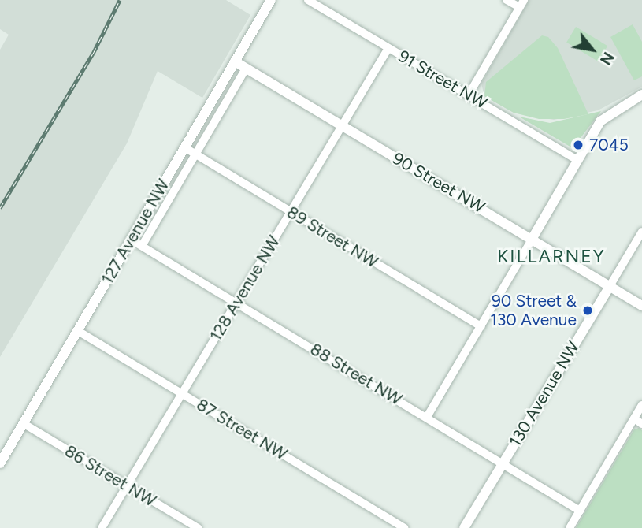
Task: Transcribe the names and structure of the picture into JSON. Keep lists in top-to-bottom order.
{
  "streets": {
    "street": [
      "91 Street NW",
      "90 Street NW",
      "127 Avenue NW",
      "89 Street NW",
      "128 Avenue NW",
      "88 Street NW",
      "130 Avenue NW",
      "87 Street NW",
      "86 Street NW"
    ]
  },
  "crossings": [
    ["91 Street NW", "128 Avenue NW"],
    ["90 Street NW", "127 Avenue NW"],
    ["90 Street NW", "128 Avenue NW"],
    ["90 Street NW", "130 Avenue NW"],
    ["127 Avenue NW", "89 Street NW"],
    ["127 Avenue NW", "88 Street NW"],
    ["127 Avenue NW", "87 Street NW"],
    ["127 Avenue NW", "86 Street NW"],
    ["89 Street NW", "128 Avenue NW"],
    ["128 Avenue NW", "88 Street NW"],
    ["128 Avenue NW", "87 Street NW"],
    ["128 Avenue NW", "86 Street NW"],
    ["88 Street NW", "130 Avenue NW"]
  ],
  "districts": ["KILLARNEY"],
  "places": ["7045", "90 Street & 130 Avenue"],
  "north": "bottom right"
}
